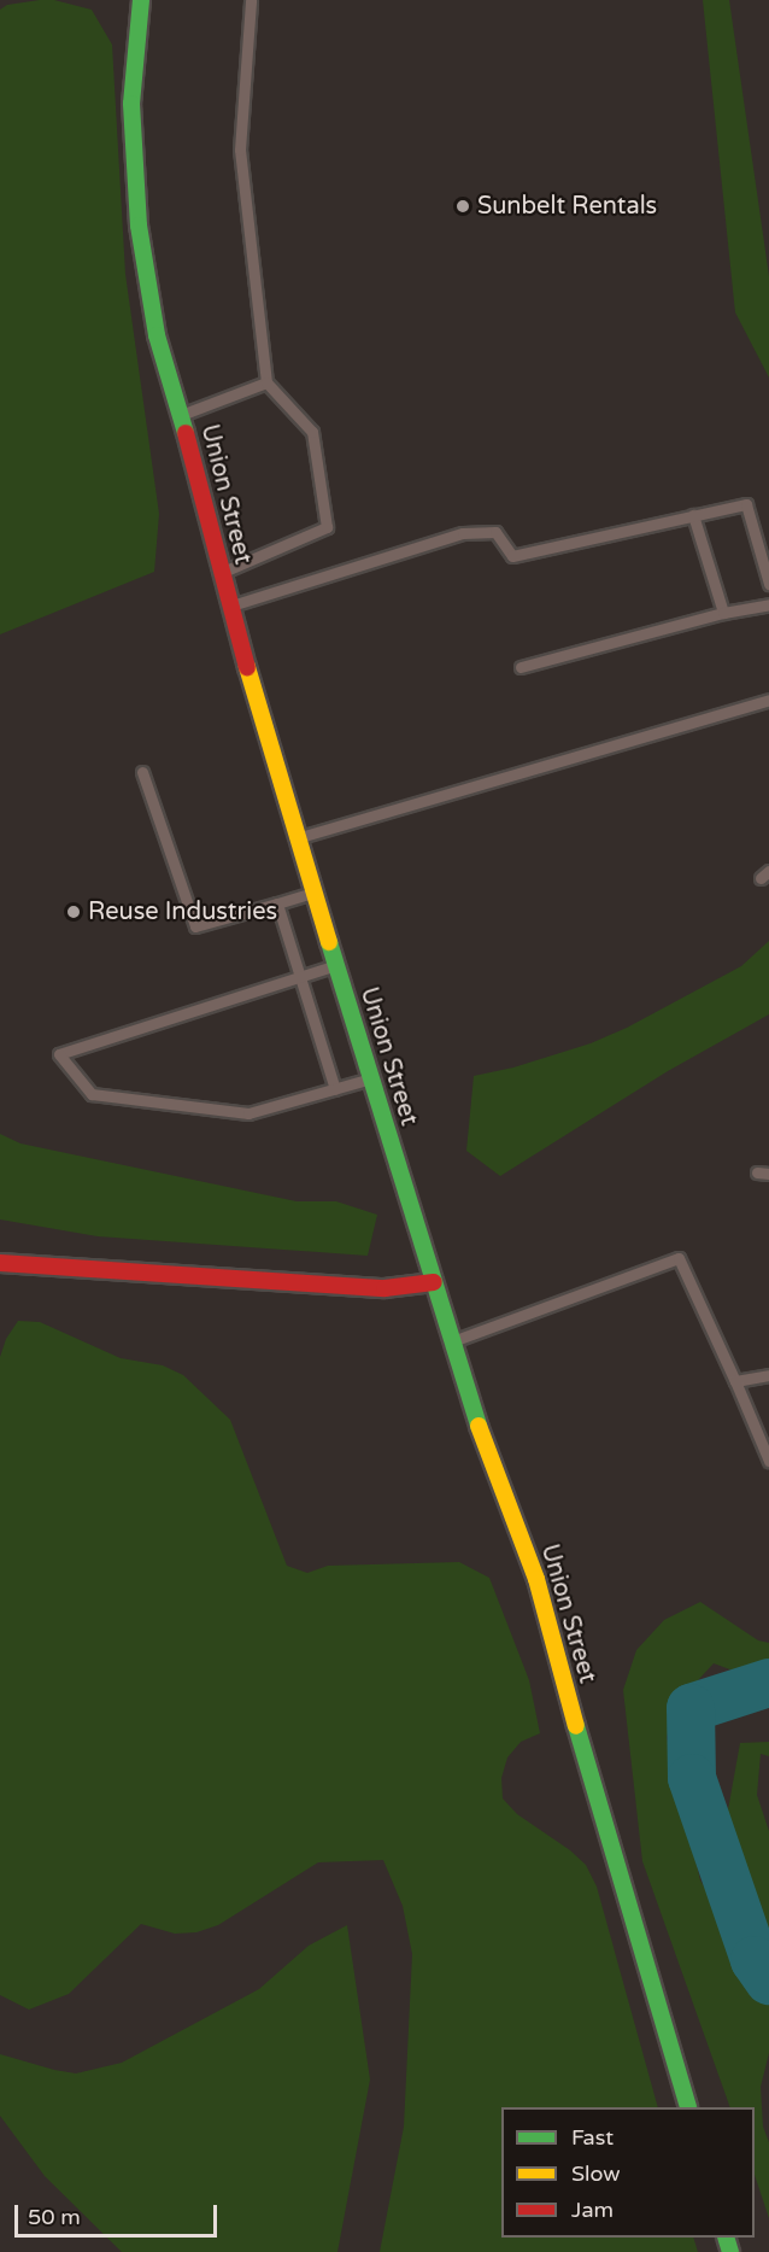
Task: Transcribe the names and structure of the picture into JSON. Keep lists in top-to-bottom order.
{
  "streets": {
    "main road": ["Union Street"]
  },
  "places": ["Sunbelt Rentals", "Reuse Industries"],
  "legend": ["Fast", "Slow", "Jam"],
  "scale_bar": "50 m"
}
